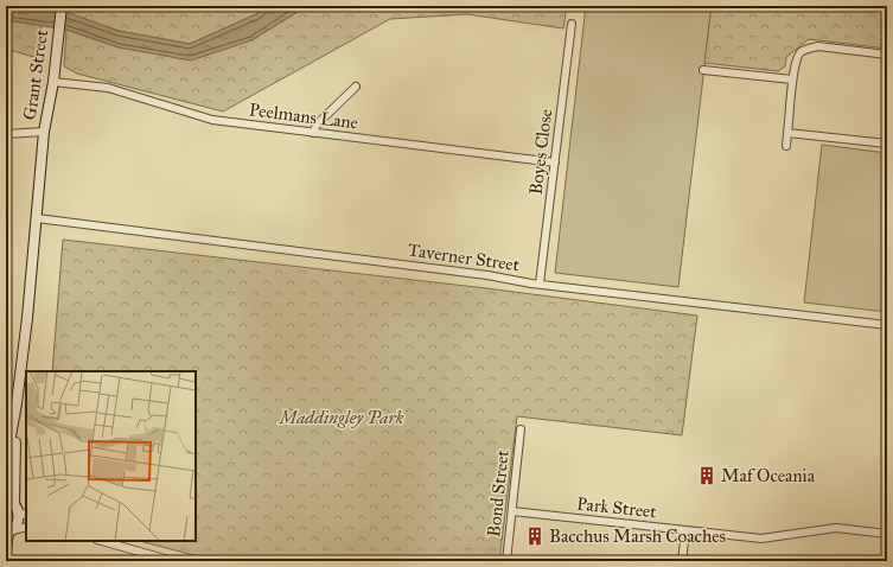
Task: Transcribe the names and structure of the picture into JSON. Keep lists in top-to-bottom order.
{
  "streets": {
    "main road": ["Grant Street"],
    "street": [
      "Peelmans Lane",
      "Boyes Close",
      "Taverner Street",
      "Bond Street",
      "Park Street"
    ]
  },
  "crossings": [
    ["Grant Street", "Peelmans Lane"],
    ["Grant Street", "Taverner Street"],
    ["Peelmans Lane", "Boyes Close"],
    ["Boyes Close", "Taverner Street"],
    ["Bond Street", "Park Street"]
  ],
  "parks": ["Maddingley Park"],
  "places": {
    "building": ["Maf Oceania", "Bacchus Marsh Coaches"]
  }
}
